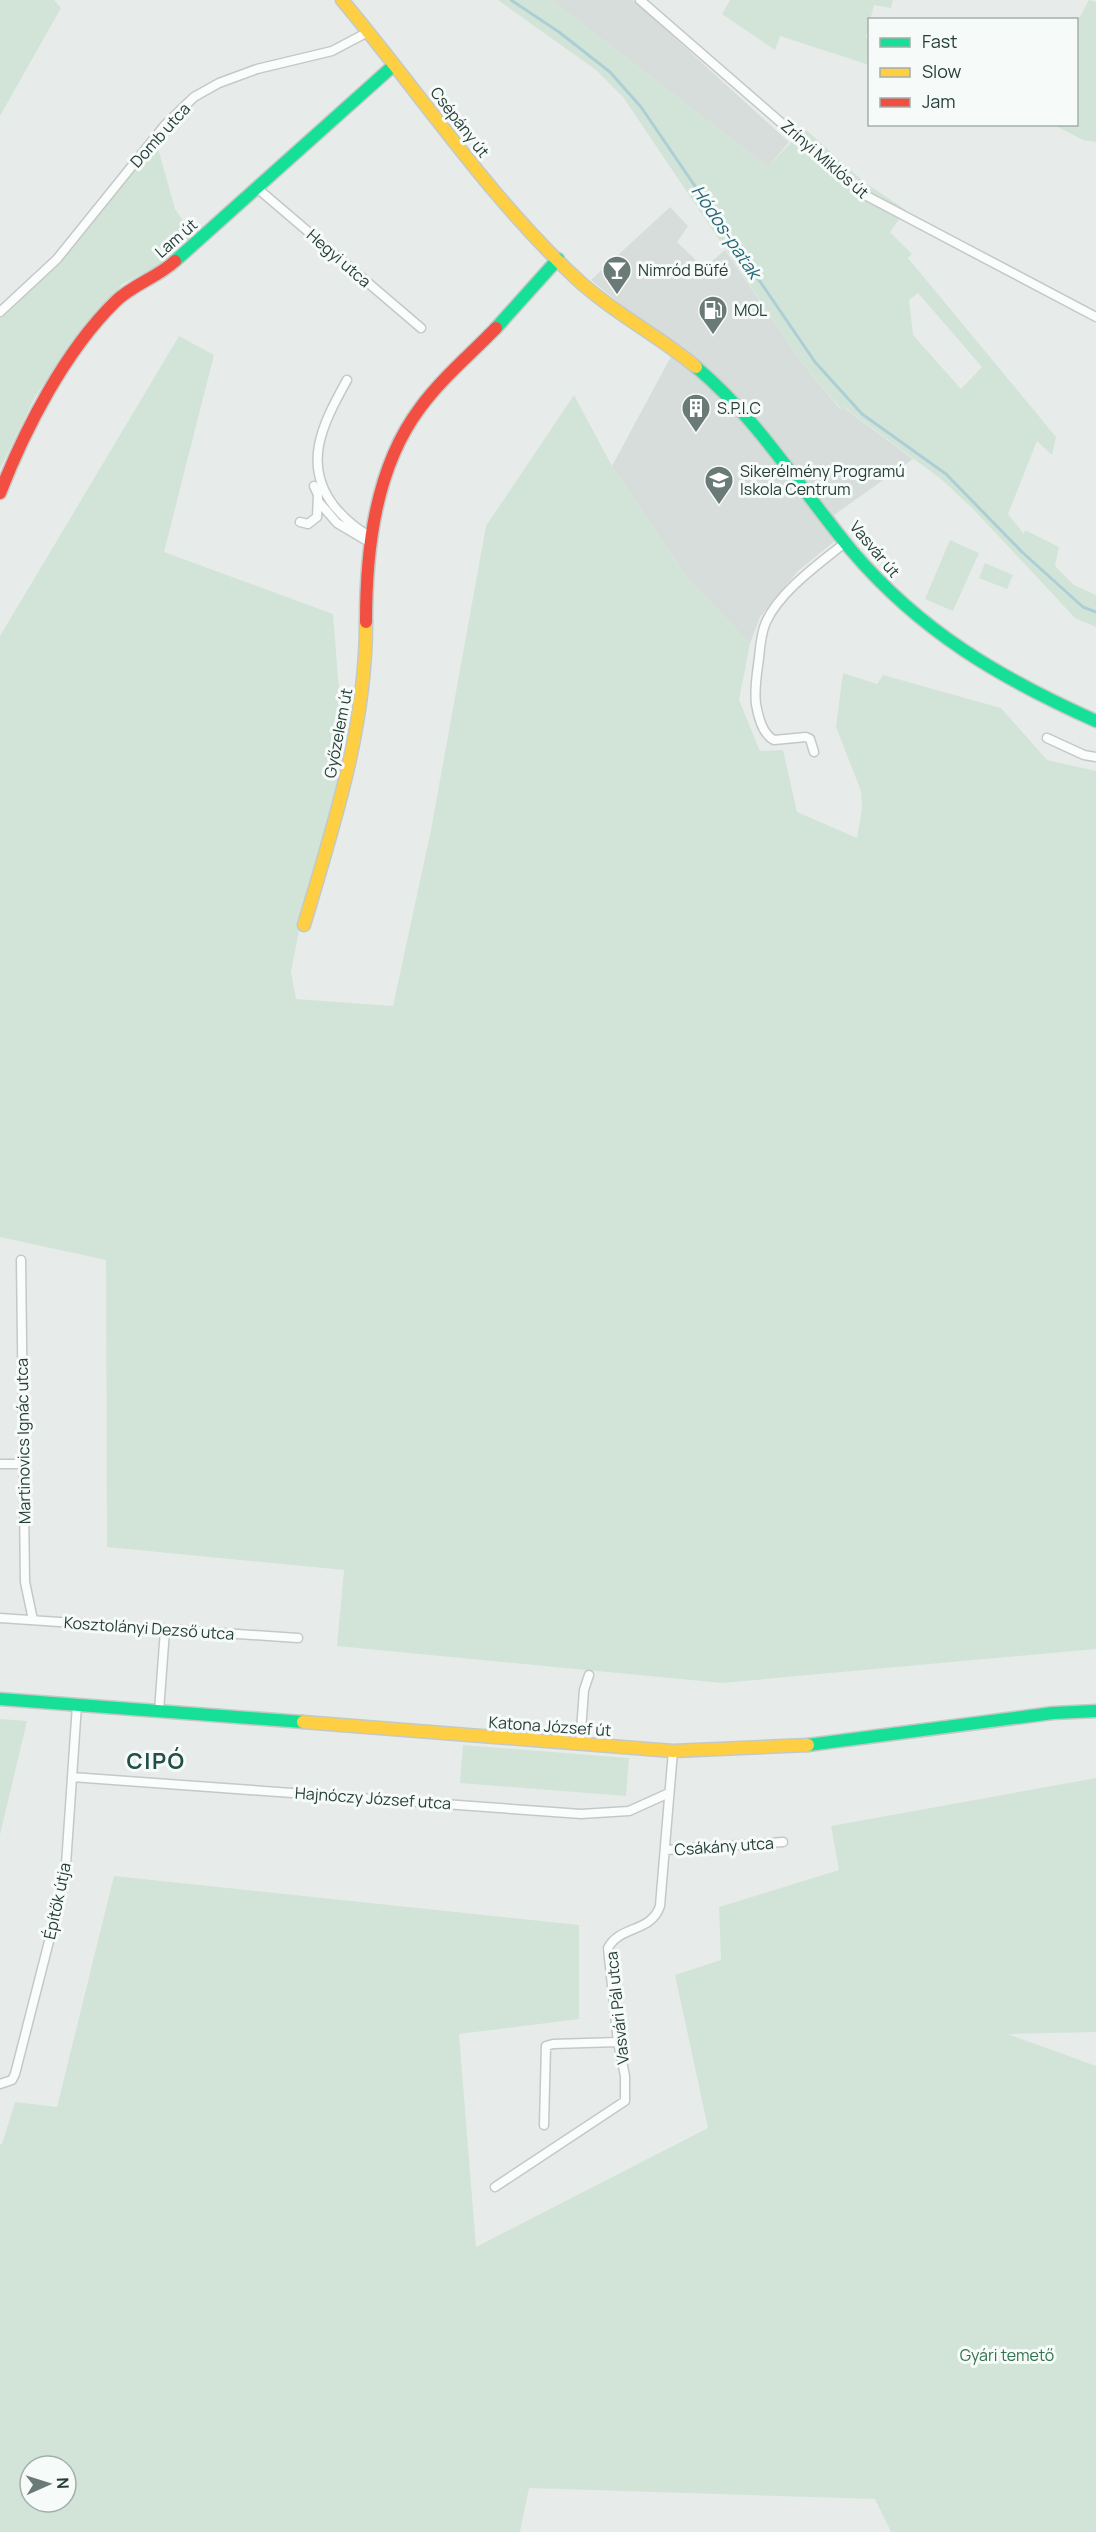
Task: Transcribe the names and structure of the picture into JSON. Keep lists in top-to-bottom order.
{
  "streets": {
    "street": [
      "Csépány út",
      "Domb utca",
      "Zrínyi Miklós út",
      "Lam út",
      "Hegyi utca",
      "Vasvár út",
      "Győzelem út",
      "Martinovics Ignác utca",
      "Kosztolányi Dezső utca",
      "Katona József út",
      "Hajnóczy József utca",
      "Csákány utca",
      "Építők útja",
      "Vasvári Pál utca"
    ]
  },
  "crossings": [
    ["Csépány út", "Domb utca"],
    ["Csépány út", "Lam út"],
    ["Csépány út", "Vasvár út"],
    ["Csépány út", "Győzelem út"],
    ["Lam út", "Hegyi utca"],
    ["Vasvár út", "Győzelem út"],
    ["Martinovics Ignác utca", "Kosztolányi Dezső utca"],
    ["Katona József út", "Építők útja"],
    ["Katona József út", "Vasvári Pál utca"],
    ["Hajnóczy József utca", "Építők útja"],
    ["Hajnóczy József utca", "Vasvári Pál utca"],
    ["Csákány utca", "Vasvári Pál utca"]
  ],
  "districts": ["CIPÓ"],
  "water": ["Hódos-patak"],
  "parks": ["Gyári temető"],
  "places": {
    "bar": ["Nimród Büfé"],
    "fuel station": ["MOL"],
    "building": ["S.P.I.C"],
    "school or university": ["Sikerélmény Programú Iskola Centrum"]
  },
  "legend": ["Fast", "Slow", "Jam"],
  "north": "right"
}
